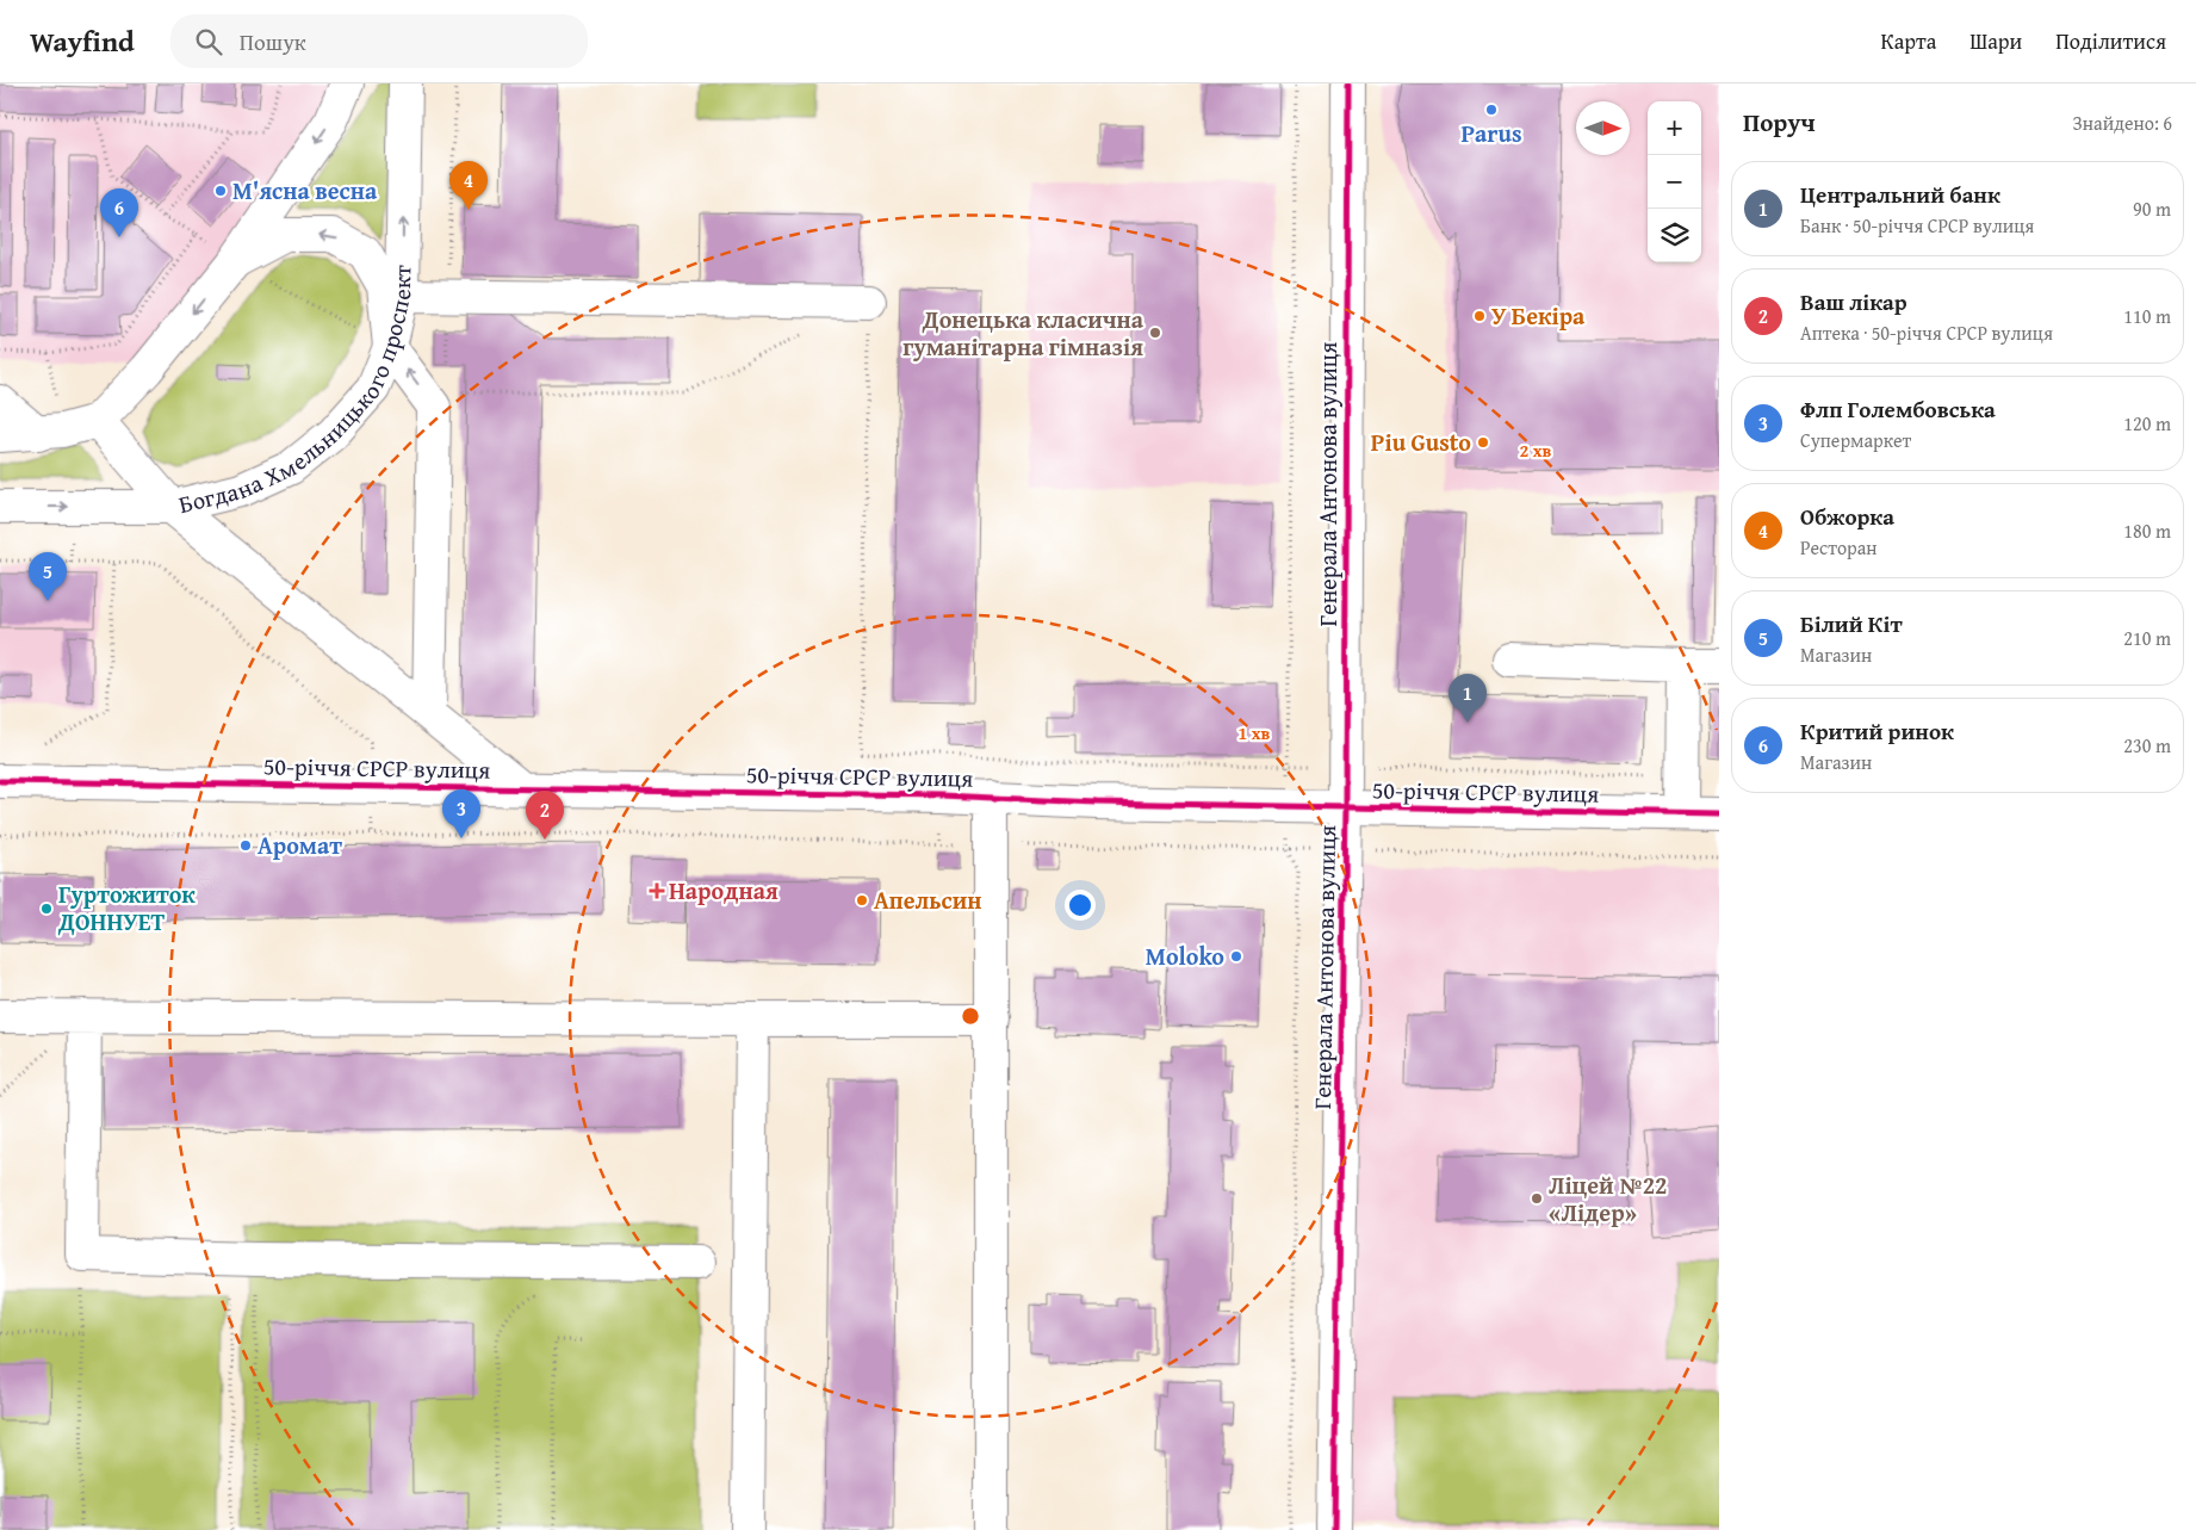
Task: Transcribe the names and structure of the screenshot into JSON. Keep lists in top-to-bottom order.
{
  "streets": {
    "street": ["Богдана Хмельницького проспект", "Генерала Антонова вулиця", "50-річчя СРСР вулиця"]
  },
  "crossings": [
    ["Генерала Антонова вулиця", "50-річчя СРСР вулиця"]
  ],
  "places": {
    "other": [
      "Parus",
      "М'ясна весна",
      "У Бекіра",
      "Донецька класична гуманітарна гімназія",
      "Piu Gusto",
      "Аромат",
      "Апельсин",
      "Гуртожиток ДОННУЕТ",
      "Moloko",
      "Ліцей №22 «Лідер»"
    ],
    "health": ["Народная"]
  },
  "north": "right",
  "page": {
    "header": "Wayfind",
    "search": "Пошук",
    "nav": ["Карта", "Шари", "Поділитися"],
    "heading": ["Поруч", "Знайдено: 6"],
    "map_buttons": ["+", "−"],
    "pins": [
      "4",
      "6",
      "5",
      "1",
      "3",
      "2"
    ],
    "list": [
      {
        "mark": "1",
        "name": "Центральний банк",
        "note": "Банк · 50-річчя СРСР вулиця",
        "value": "90 m"
      },
      {
        "mark": "2",
        "name": "Ваш лікар",
        "note": "Аптека · 50-річчя СРСР вулиця",
        "value": "110 m"
      },
      {
        "mark": "3",
        "name": "Флп Голембовська",
        "note": "Супермаркет",
        "value": "120 m"
      },
      {
        "mark": "4",
        "name": "Обжорка",
        "note": "Ресторан",
        "value": "180 m"
      },
      {
        "mark": "5",
        "name": "Білий Кіт",
        "note": "Магазин",
        "value": "210 m"
      },
      {
        "mark": "6",
        "name": "Критий ринок",
        "note": "Магазин",
        "value": "230 m"
      }
    ]
  },
  "rings": ["2 хв", "1 хв"]
}
